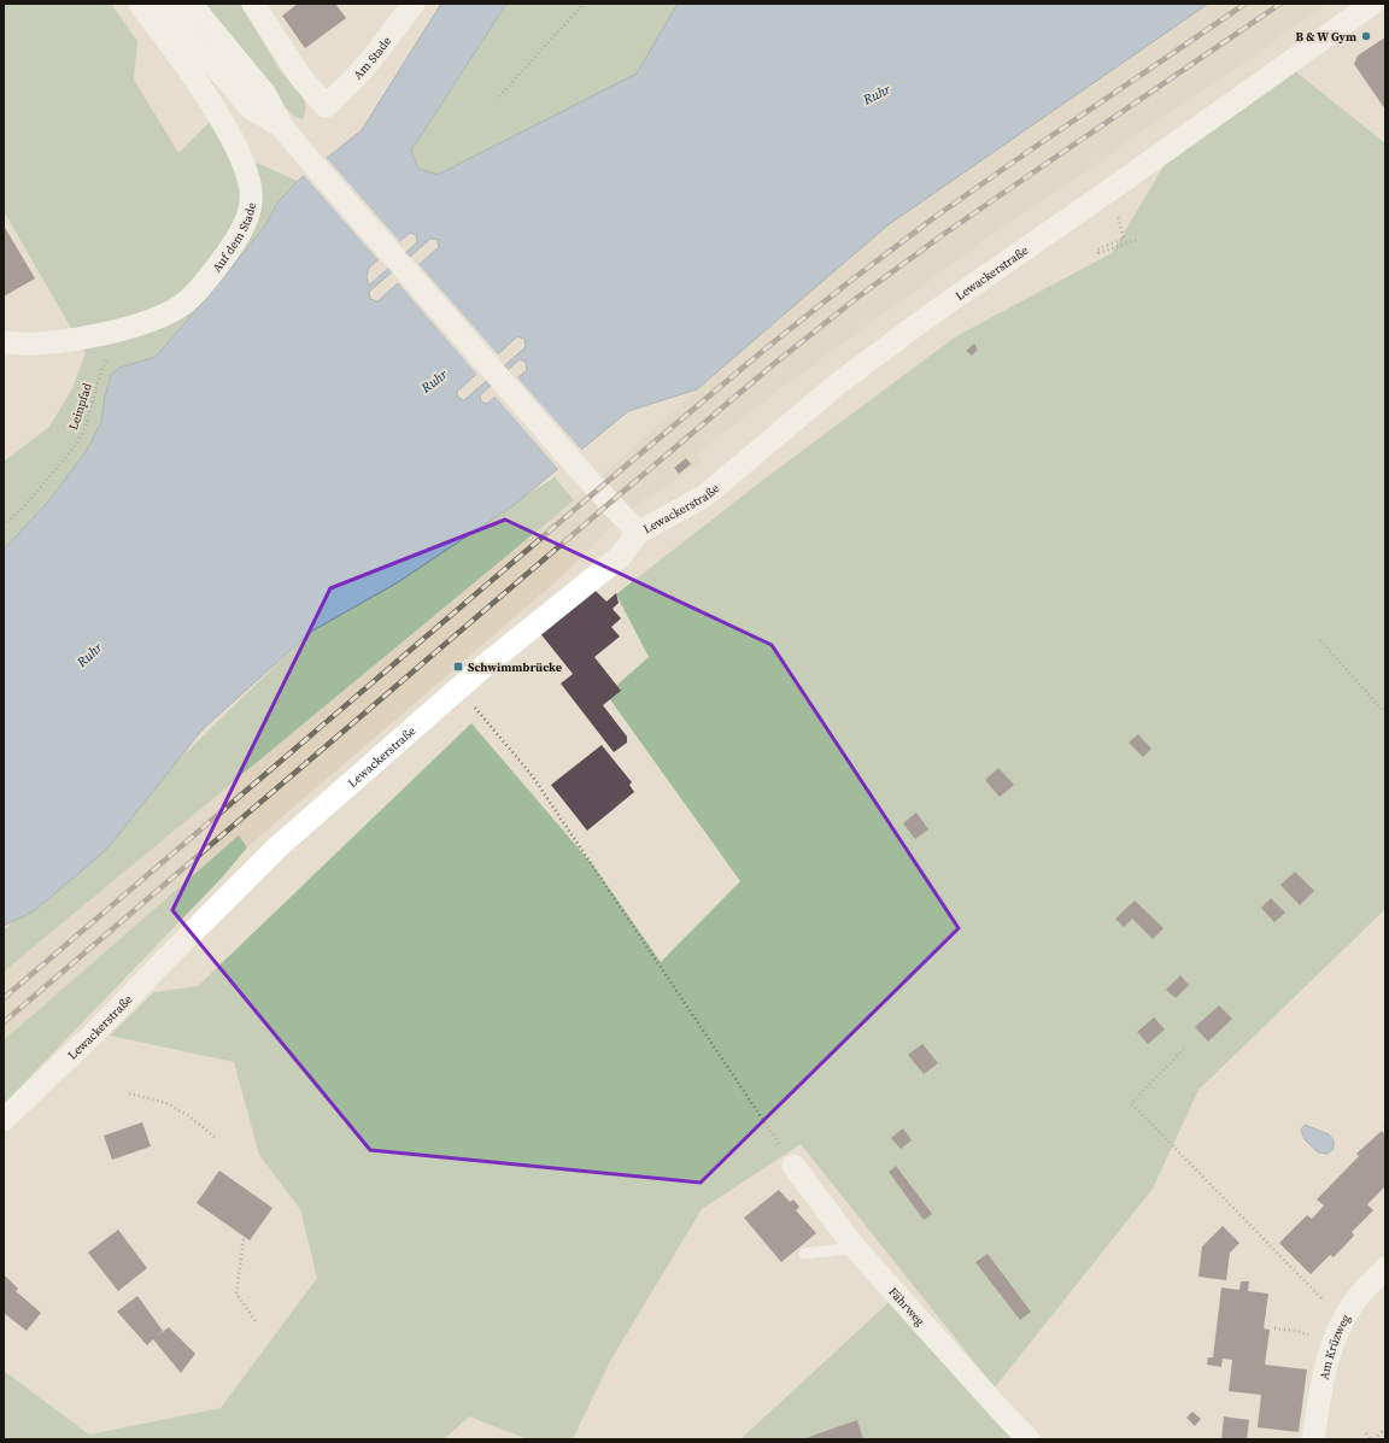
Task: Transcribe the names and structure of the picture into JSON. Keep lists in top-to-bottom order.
{
  "streets": {
    "street": [
      "Am Stade",
      "Auf dem Stade",
      "Lewackerstraße",
      "Fährweg",
      "Am Krüzweg"
    ],
    "path": ["Leinpfad"]
  },
  "crossings": [
    ["Auf dem Stade", "Leinpfad"]
  ],
  "water": ["Ruhr"],
  "places": {
    "other": ["B & W Gym"],
    "transit": ["Schwimmbrücke"]
  }
}
